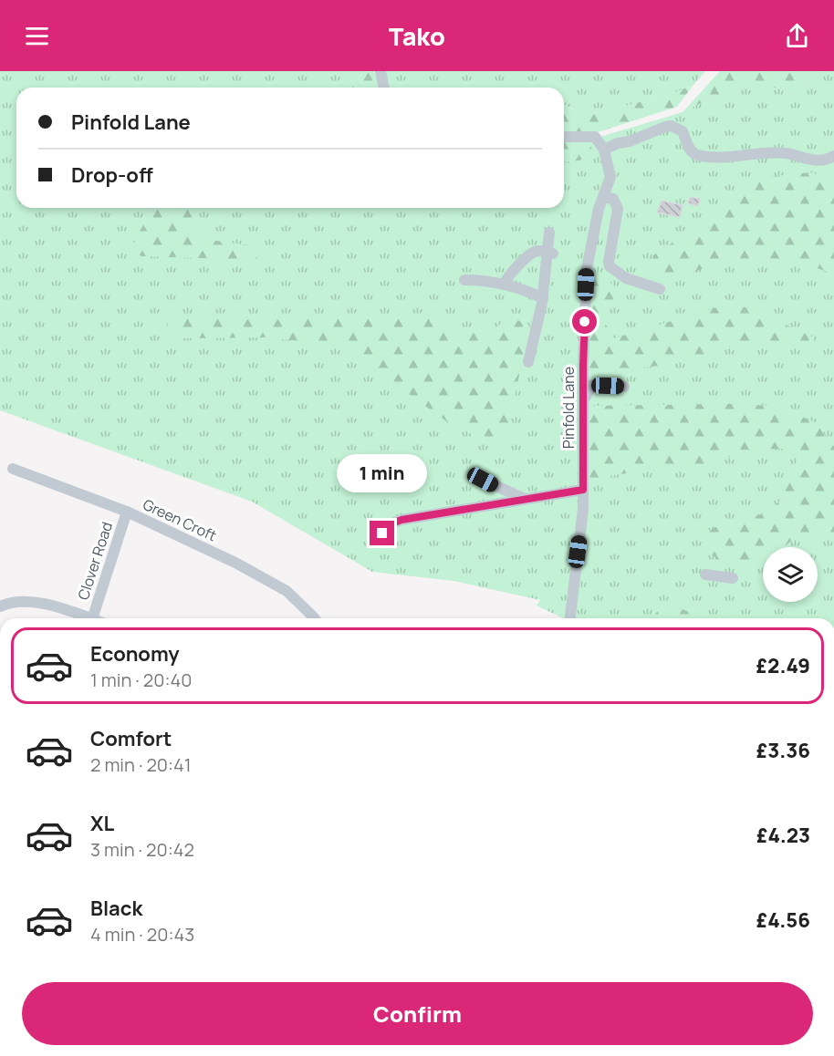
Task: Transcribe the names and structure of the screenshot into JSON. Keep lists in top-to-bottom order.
{
  "streets": {
    "street": ["Pinfold Lane", "Green Croft", "Clover Road"]
  },
  "crossings": [
    ["Green Croft", "Clover Road"]
  ],
  "page": {
    "header": "Tako",
    "banner": ["Pinfold Lane", "Drop-off"],
    "bubble": "1 min",
    "list": [
      {
        "name": "Economy",
        "note": "1 min · 20:40",
        "value": "£2.49"
      },
      {
        "name": "Comfort",
        "note": "2 min · 20:41",
        "value": "£3.36"
      },
      {
        "name": "XL",
        "note": "3 min · 20:42",
        "value": "£4.23"
      },
      {
        "name": "Black",
        "note": "4 min · 20:43",
        "value": "£4.56"
      }
    ],
    "buttons": "Confirm"
  }
}
